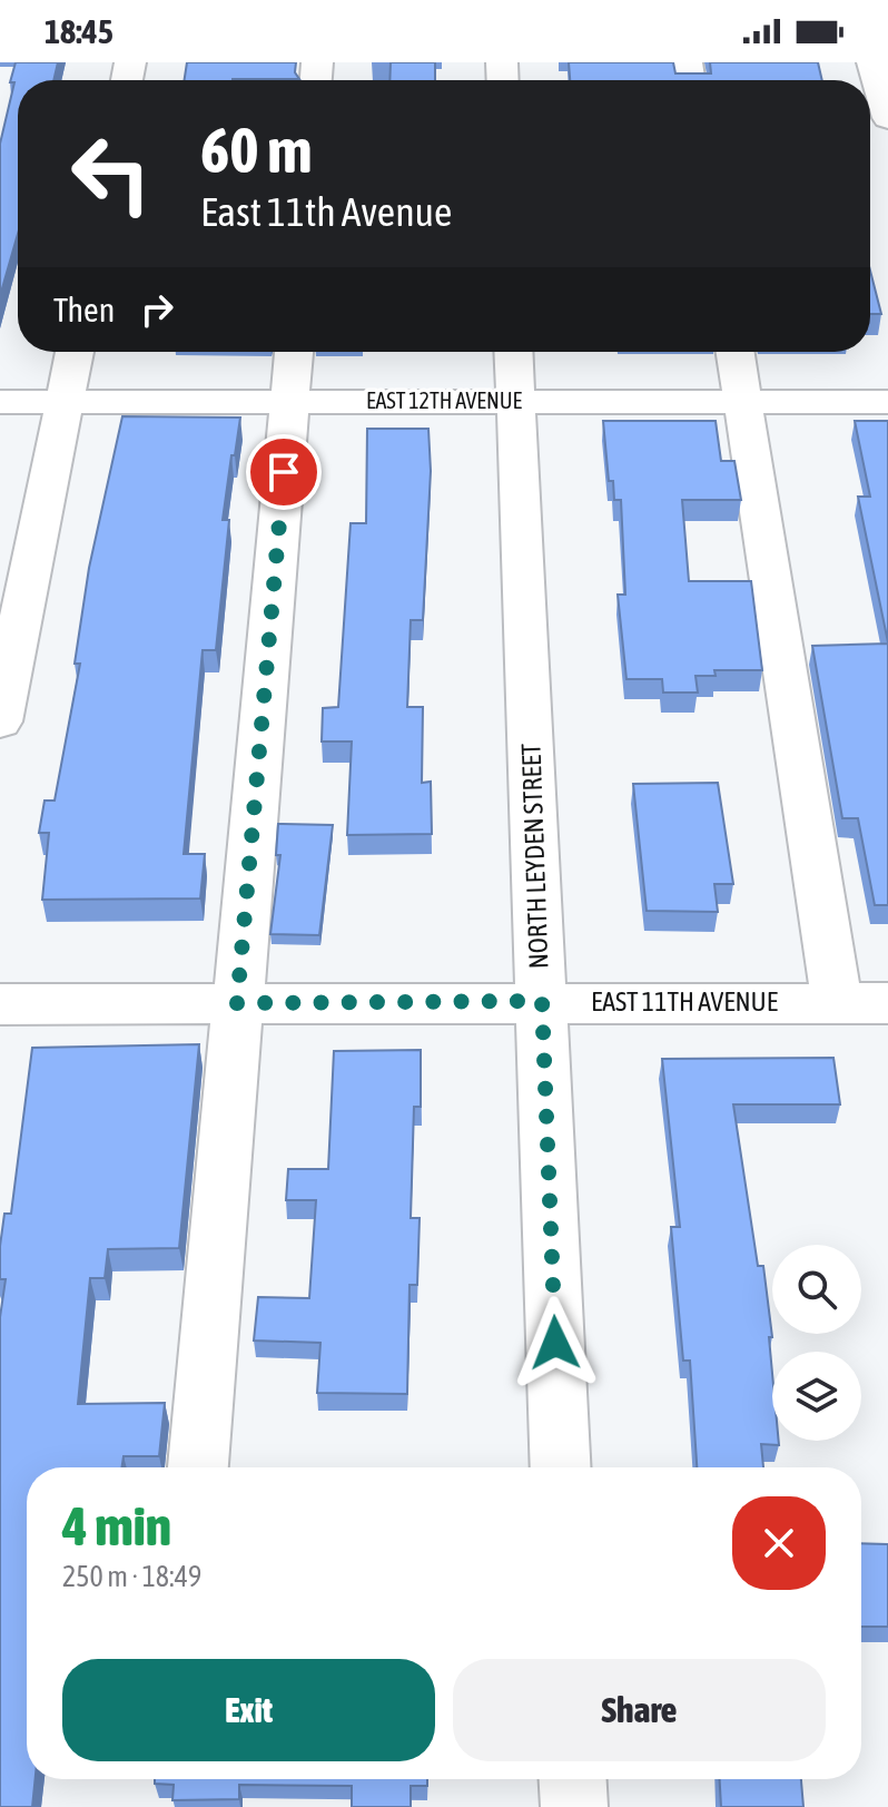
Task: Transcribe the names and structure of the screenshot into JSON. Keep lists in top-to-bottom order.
{
  "streets": {
    "street": ["EAST 12TH AVENUE", "NORTH LEYDEN STREET", "EAST 11TH AVENUE"]
  },
  "crossings": [
    ["EAST 12TH AVENUE", "NORTH LEYDEN STREET"],
    ["NORTH LEYDEN STREET", "EAST 11TH AVENUE"]
  ],
  "page": {
    "status": "18:45",
    "turn": ["60 m", "East 11th Avenue"],
    "then": "Then",
    "heading": ["4 min", "250 m · 18:49"],
    "buttons": ["Exit", "Share"]
  }
}
